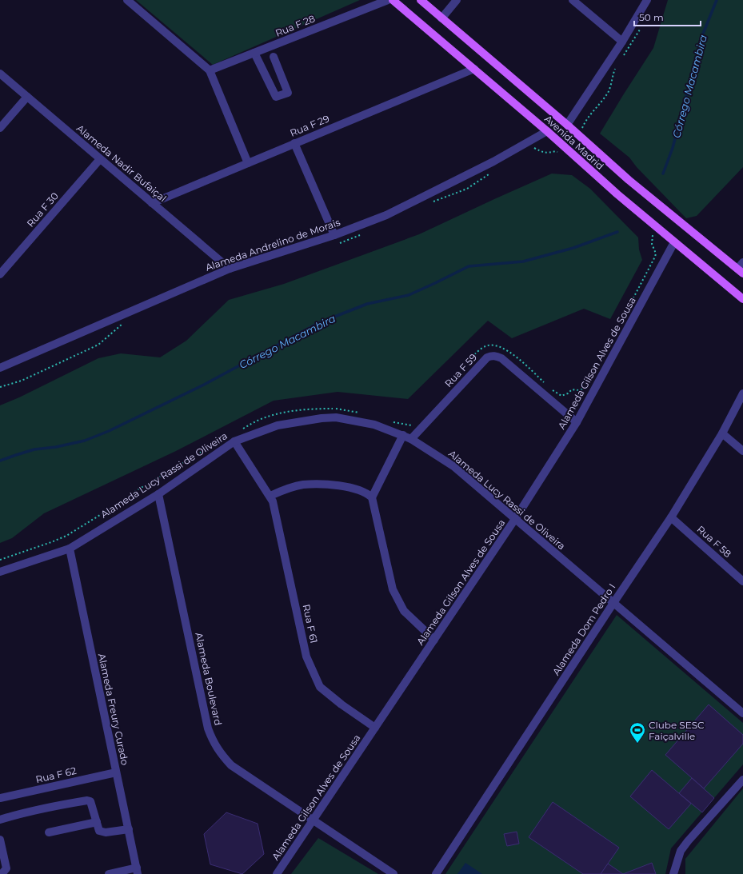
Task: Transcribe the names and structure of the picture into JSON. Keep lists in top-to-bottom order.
{
  "streets": {
    "main road": ["Avenida Madrid"],
    "street": [
      "Rua F 28",
      "Rua F 29",
      "Alameda Nadir Bufaiçal",
      "Rua F 30",
      "Alameda Andrelino de Morais",
      "Alameda Gilson Alves de Sousa",
      "Rua F 59",
      "Alameda Lucy Rassi de Oliveira",
      "Rua F 58",
      "Rua F 61",
      "Alameda Dom Pedro I",
      "Alameda Boulevard",
      "Alameda Freury Curado",
      "Rua F 62"
    ]
  },
  "crossings": [
    ["Rua F 29", "Avenida Madrid"],
    ["Rua F 29", "Alameda Nadir Bufaiçal"],
    ["Avenida Madrid", "Alameda Andrelino de Morais"],
    ["Avenida Madrid", "Alameda Gilson Alves de Sousa"],
    ["Alameda Nadir Bufaiçal", "Rua F 30"],
    ["Alameda Nadir Bufaiçal", "Alameda Andrelino de Morais"],
    ["Alameda Gilson Alves de Sousa", "Rua F 59"],
    ["Alameda Gilson Alves de Sousa", "Alameda Lucy Rassi de Oliveira"],
    ["Alameda Gilson Alves de Sousa", "Rua F 61"],
    ["Alameda Gilson Alves de Sousa", "Alameda Boulevard"],
    ["Rua F 59", "Alameda Lucy Rassi de Oliveira"],
    ["Alameda Lucy Rassi de Oliveira", "Rua F 61"],
    ["Alameda Lucy Rassi de Oliveira", "Alameda Dom Pedro I"],
    ["Alameda Lucy Rassi de Oliveira", "Alameda Boulevard"],
    ["Alameda Lucy Rassi de Oliveira", "Alameda Freury Curado"],
    ["Rua F 58", "Alameda Dom Pedro I"],
    ["Alameda Freury Curado", "Rua F 62"]
  ],
  "water": ["Córrego Macambira"],
  "places": {
    "sports": ["Clube SESC Faiçalville"]
  },
  "scale_bar": "50 m"
}
